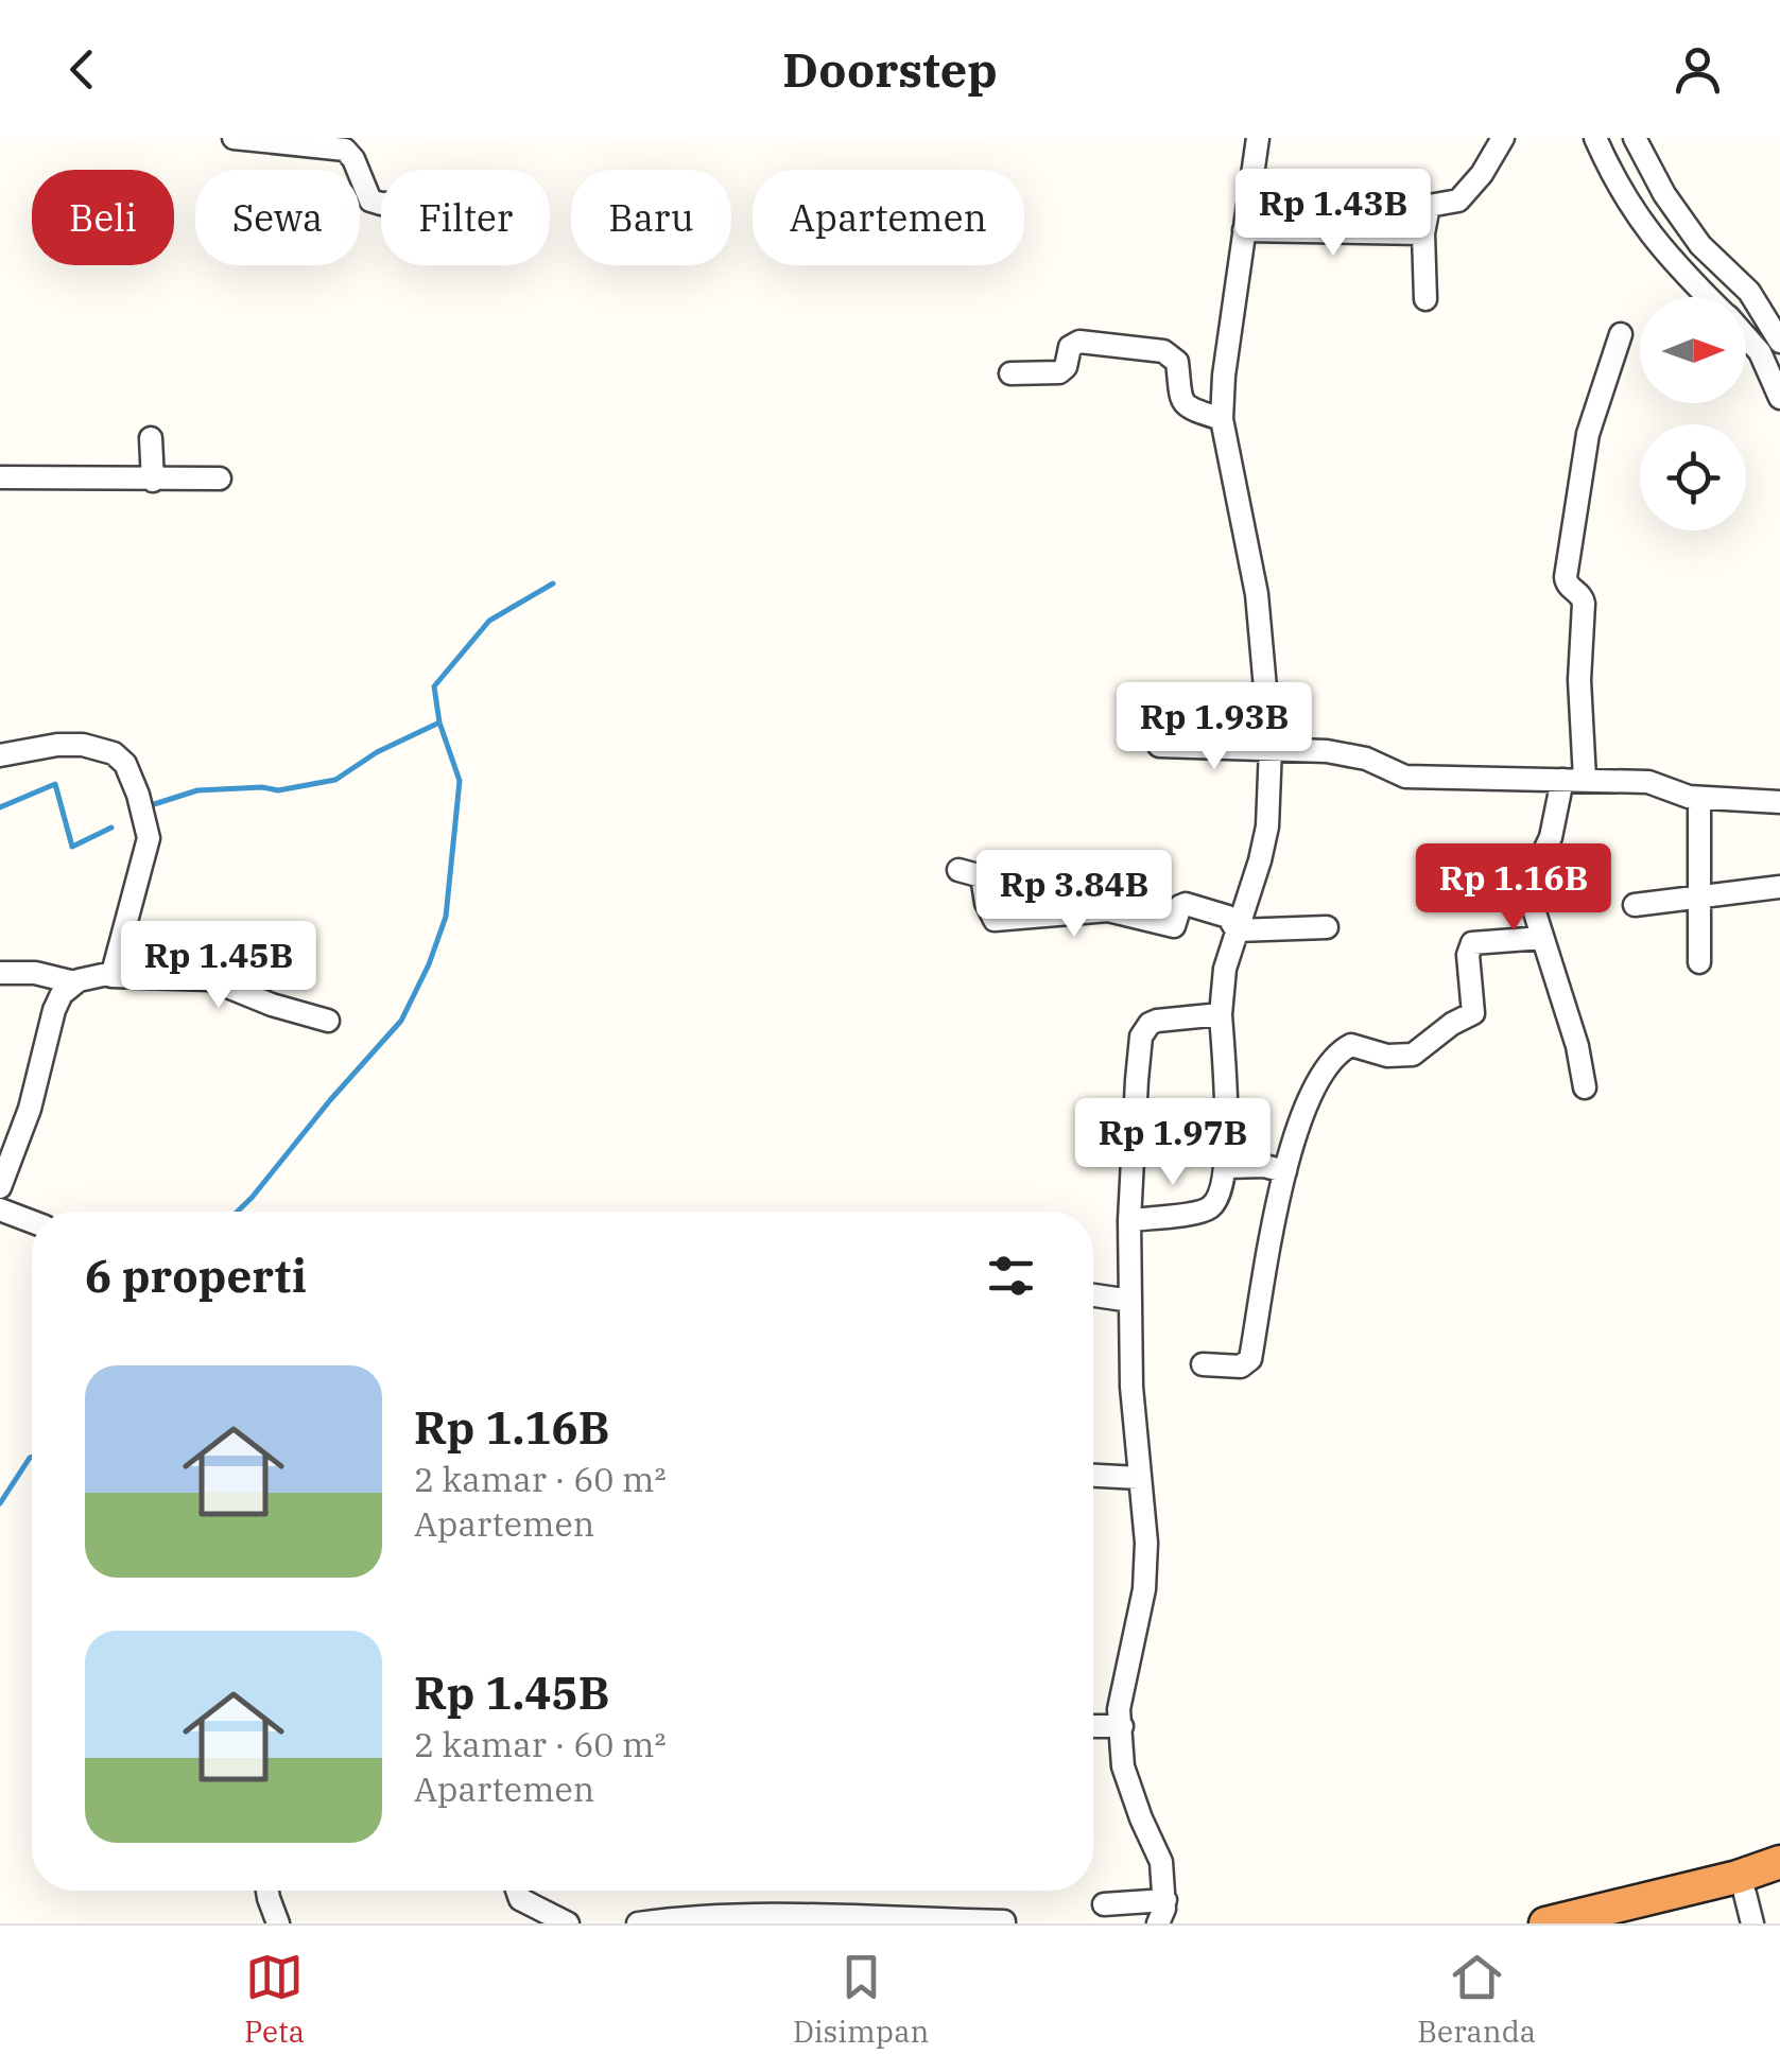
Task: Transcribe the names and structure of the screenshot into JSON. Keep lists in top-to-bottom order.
{
  "north": "right",
  "page": {
    "header": "Doorstep",
    "price": [
      "Rp 1.43B",
      "Rp 1.93B",
      "Rp 1.16B",
      "Rp 3.84B",
      "Rp 1.45B",
      "Rp 1.97B"
    ],
    "chip": [
      "Beli",
      "Sewa",
      "Filter",
      "Baru",
      "Apartemen"
    ],
    "heading": "6 properti",
    "list": [
      {
        "name": "Rp 1.16B",
        "note": "2 kamar · 60 m² · Apartemen"
      },
      {
        "name": "Rp 1.45B",
        "note": "2 kamar · 60 m² · Apartemen"
      }
    ],
    "tabs": ["Peta", "Disimpan", "Beranda"]
  }
}
